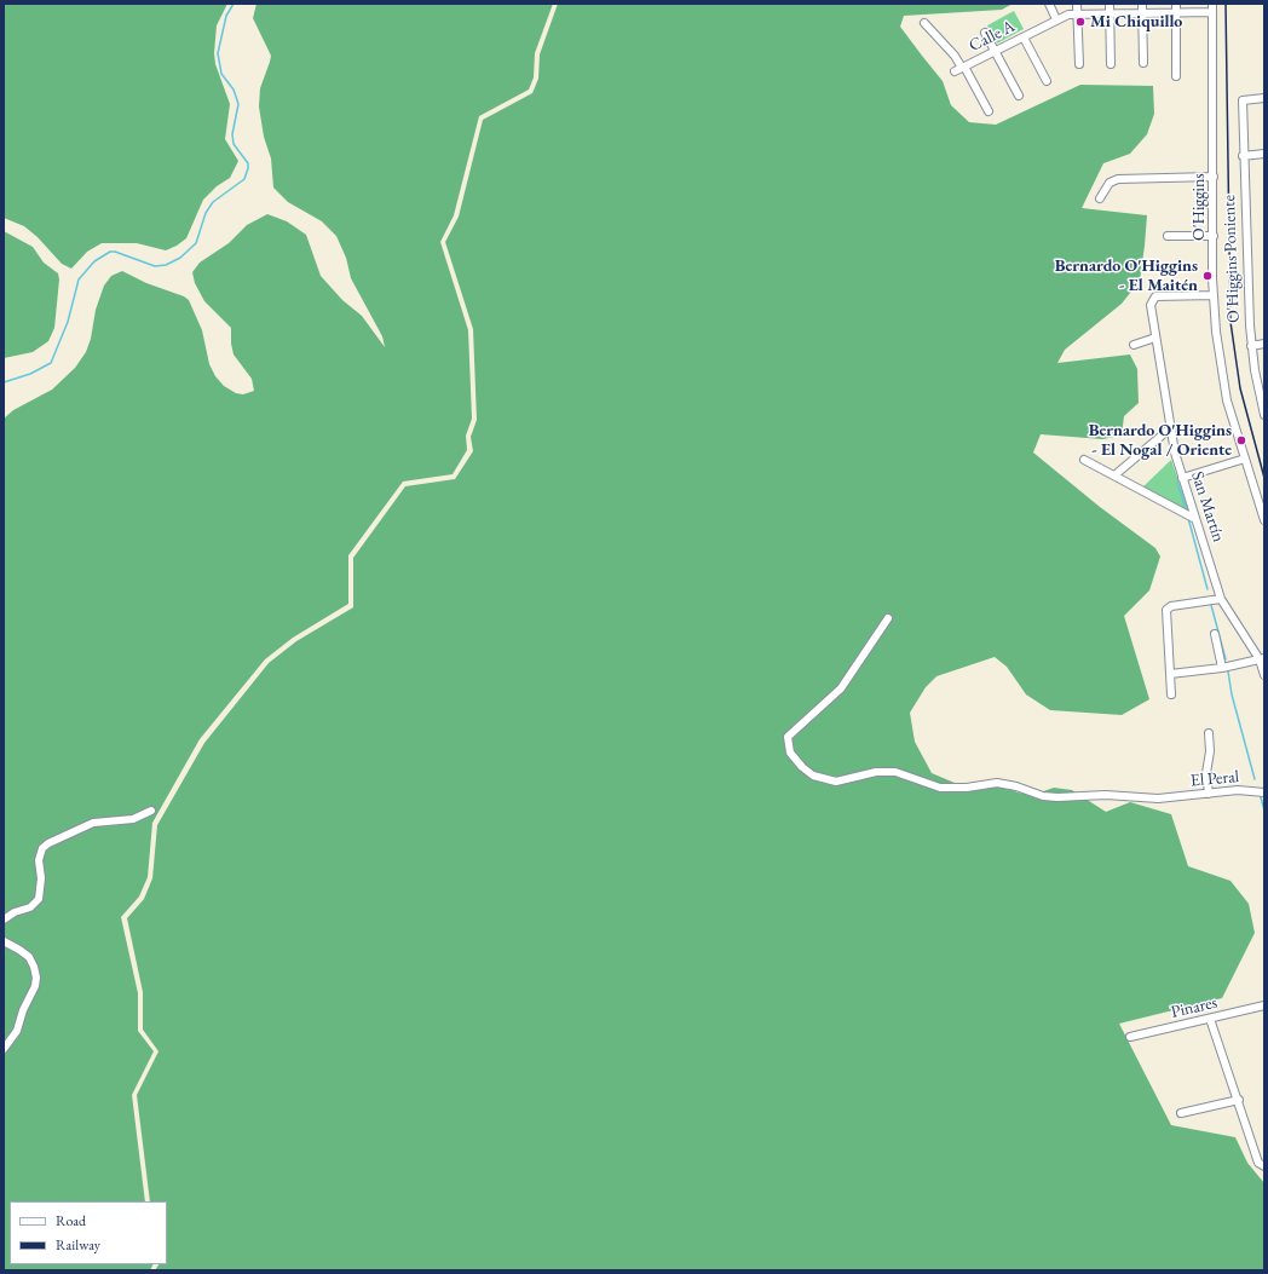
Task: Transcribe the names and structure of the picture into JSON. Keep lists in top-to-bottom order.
{
  "streets": {
    "street": [
      "Calle A",
      "O'Higgins",
      "O'Higgins Poniente",
      "San Martín",
      "El Peral",
      "Pinares"
    ]
  },
  "crossings": [
    ["Calle A", "O'Higgins"],
    ["O'Higgins", "San Martín"]
  ],
  "places": ["Mi Chiquillo", "Bernardo O'Higgins - El Maitén", "Bernardo O'Higgins - El Nogal / Oriente"],
  "legend": ["Road", "Railway"]
}
